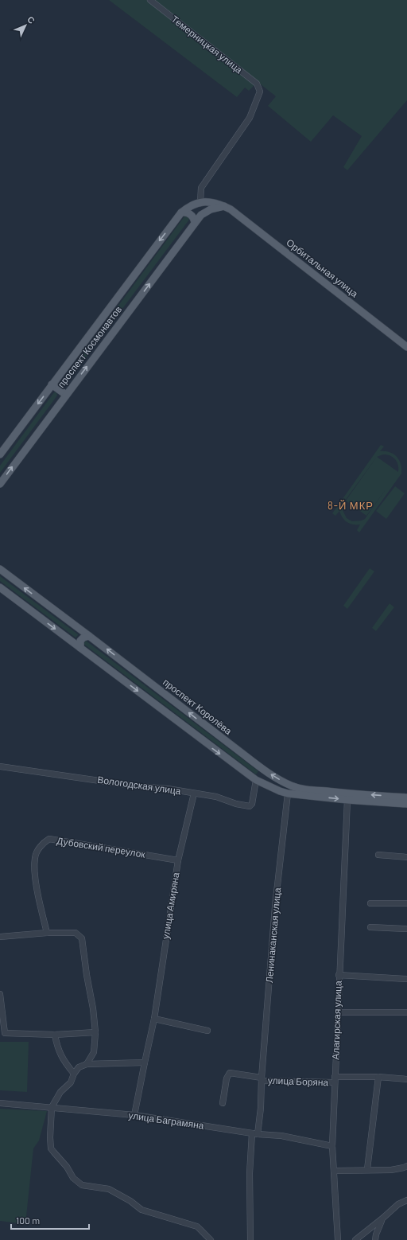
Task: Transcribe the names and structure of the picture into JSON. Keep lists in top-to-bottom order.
{
  "streets": {
    "main road": ["Орбитальная улица", "проспект Космонавтов", "проспект Королёва"],
    "street": [
      "Темерницкая улица",
      "Вологодская улица",
      "Дубовский переулок",
      "улица Амиряна",
      "Ленинаканская улица",
      "Алагирская улица",
      "улица Боряна",
      "улица Баграмяна"
    ]
  },
  "crossings": [
    ["Темерницкая улица", "проспект Космонавтов"],
    ["Орбитальная улица", "проспект Космонавтов"],
    ["Вологодская улица", "улица Амиряна"],
    ["Дубовский переулок", "улица Амиряна"],
    ["улица Амиряна", "улица Баграмяна"],
    ["Ленинаканская улица", "улица Боряна"],
    ["Ленинаканская улица", "улица Баграмяна"],
    ["Алагирская улица", "улица Боряна"],
    ["Алагирская улица", "улица Баграмяна"]
  ],
  "districts": ["8-Й МКР"],
  "scale_bar": "100 m",
  "north": "top right"
}
